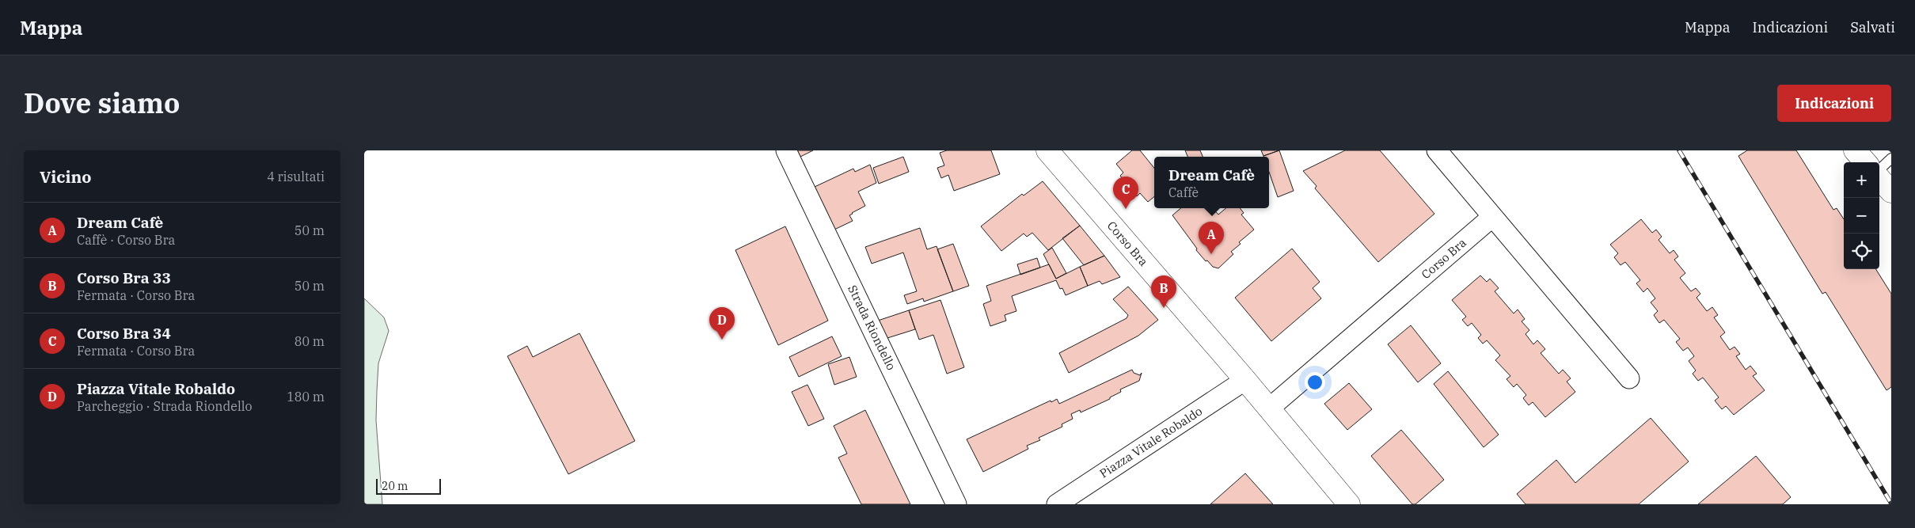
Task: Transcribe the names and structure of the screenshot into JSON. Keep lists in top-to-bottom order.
{
  "streets": {
    "street": ["Corso Bra", "Strada Riondello", "Piazza Vitale Robaldo"]
  },
  "crossings": [
    ["Corso Bra", "Piazza Vitale Robaldo"]
  ],
  "scale_bar": "20 m",
  "page": {
    "header": "Mappa",
    "nav": ["Mappa", "Indicazioni", "Salvati"],
    "title": "Dove siamo",
    "buttons": "Indicazioni",
    "heading": ["Vicino", "4 risultati"],
    "popup": ["Dream Cafè", "Caffè"],
    "map_buttons": ["+", "−"],
    "pins": [
      "C",
      "A",
      "B",
      "D"
    ],
    "list": [
      {
        "mark": "A",
        "name": "Dream Cafè",
        "note": "Caffè · Corso Bra",
        "value": "50 m"
      },
      {
        "mark": "B",
        "name": "Corso Bra 33",
        "note": "Fermata · Corso Bra",
        "value": "50 m"
      },
      {
        "mark": "C",
        "name": "Corso Bra 34",
        "note": "Fermata · Corso Bra",
        "value": "80 m"
      },
      {
        "mark": "D",
        "name": "Piazza Vitale Robaldo",
        "note": "Parcheggio · Strada Riondello",
        "value": "180 m"
      }
    ],
    "scale": "20 m"
  }
}
